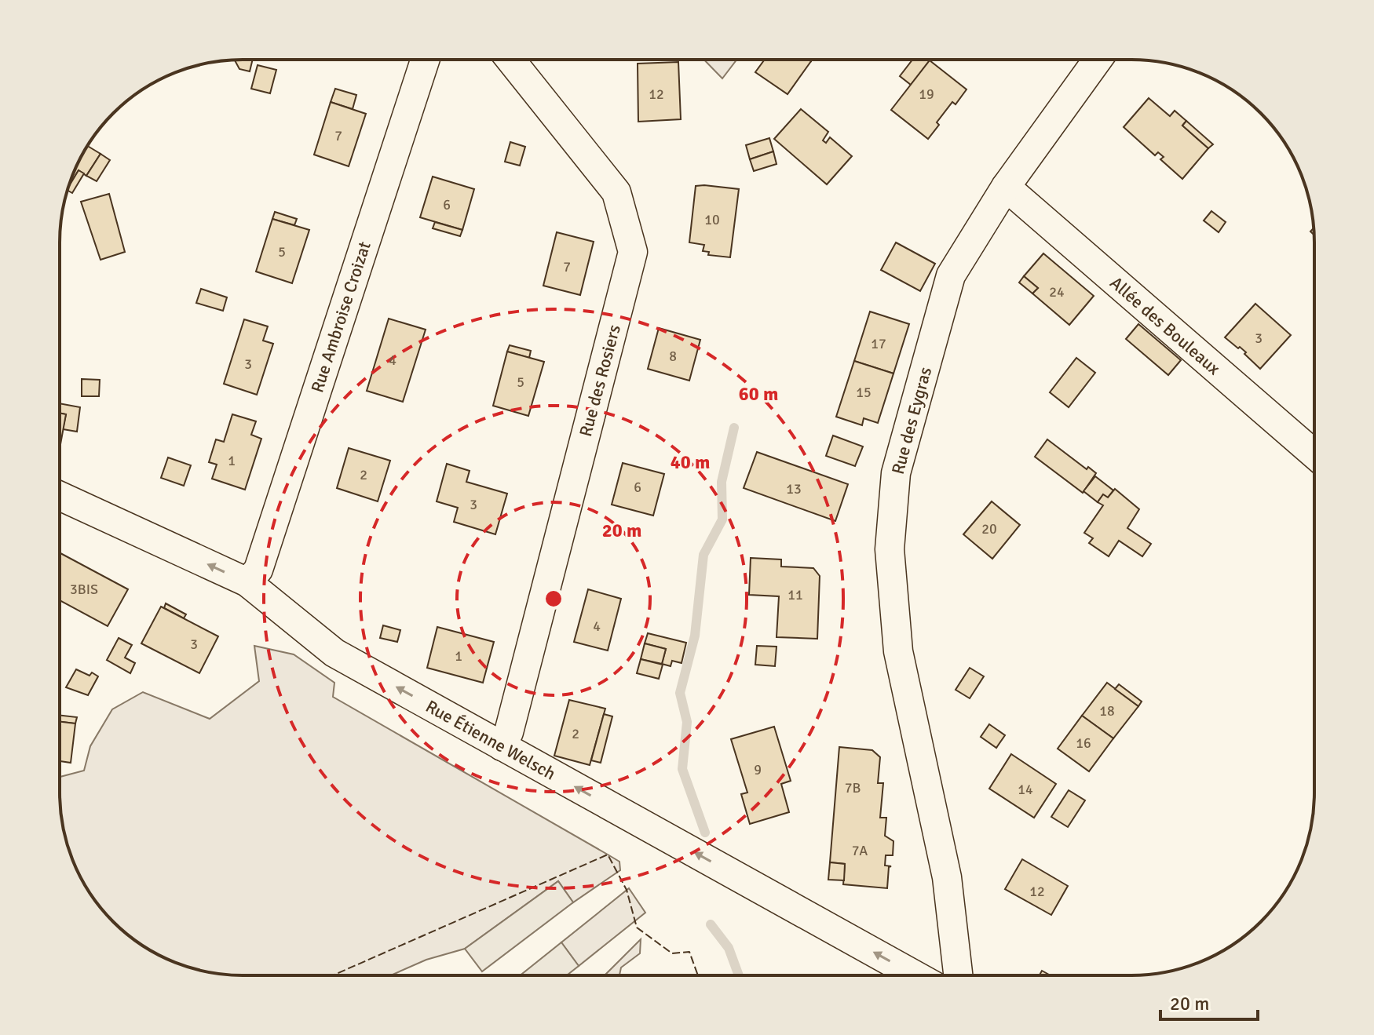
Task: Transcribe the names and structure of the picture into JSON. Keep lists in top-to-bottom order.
{
  "streets": {
    "street": [
      "Rue Ambroise Croizat",
      "Allée des Bouleaux",
      "Rue des Rosiers",
      "Rue des Eygras",
      "Rue Étienne Welsch"
    ]
  },
  "crossings": [
    ["Rue Ambroise Croizat", "Rue Étienne Welsch"],
    ["Allée des Bouleaux", "Rue des Eygras"],
    ["Rue des Rosiers", "Rue Étienne Welsch"]
  ],
  "one_way": ["Rue Étienne Welsch"],
  "house_numbers": [
    "12",
    "19",
    "7",
    "6",
    "10",
    "5",
    "7",
    "24",
    "3",
    "17",
    "8",
    "4",
    "3",
    "5",
    "15",
    "1",
    "2",
    "6",
    "13",
    "3",
    "20",
    "3BIS",
    "11",
    "4",
    "3",
    "1",
    "18",
    "2",
    "16",
    "9",
    "7B",
    "14",
    "7A",
    "12"
  ],
  "scale_bar": "20 m",
  "rings": ["60 m", "40 m", "20 m"]
}
